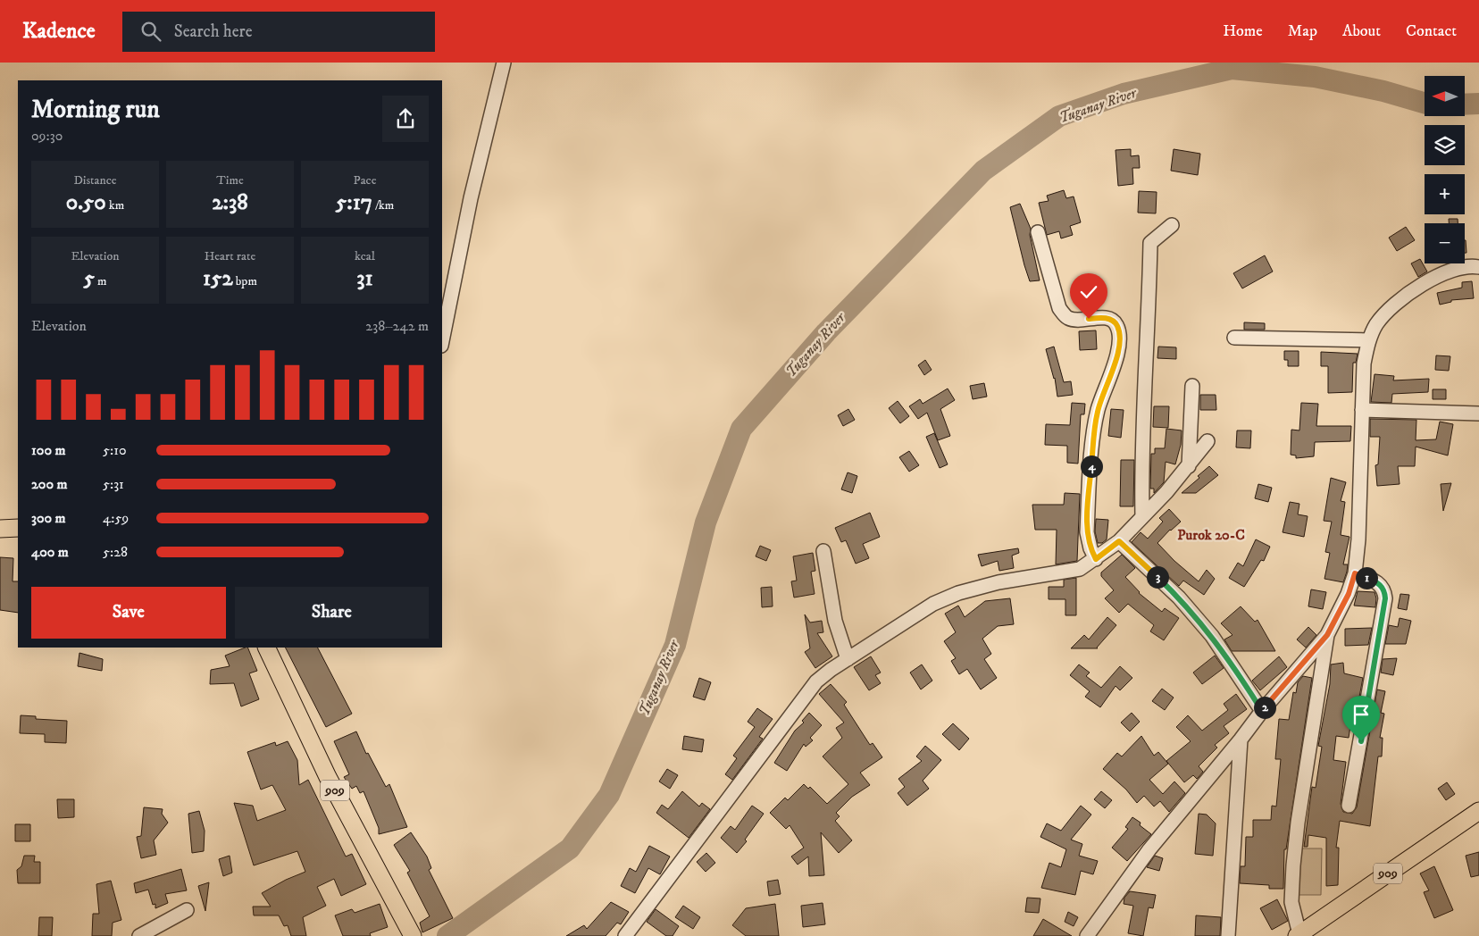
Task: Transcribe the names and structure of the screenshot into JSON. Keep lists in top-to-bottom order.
{
  "streets": {
    "main road": ["909"]
  },
  "districts": ["Purok 20-C"],
  "water": ["Tuganay River"],
  "north": "left",
  "page": {
    "header": "Kadence",
    "search": "Search here",
    "nav": [
      "Home",
      "Map",
      "About",
      "Contact"
    ],
    "map_buttons": ["+", "−"],
    "heading": ["Morning run", "09:30"],
    "stats": [
      ["Distance", "0.50 km"],
      ["Time", "2:38"],
      ["Pace", "5:17 /km"],
      ["Elevation", "5 m"],
      ["Heart rate", "152 bpm"],
      ["kcal", "31"]
    ],
    "chart": ["Elevation", "238–242 m"],
    "list": [
      {
        "name": "100 m",
        "note": "5:10"
      },
      {
        "name": "200 m",
        "note": "5:31"
      },
      {
        "name": "300 m",
        "note": "4:59"
      },
      {
        "name": "400 m",
        "note": "5:28"
      }
    ],
    "pins": [
      "4",
      "3",
      "1",
      "2"
    ],
    "buttons": ["Save", "Share"]
  }
}
